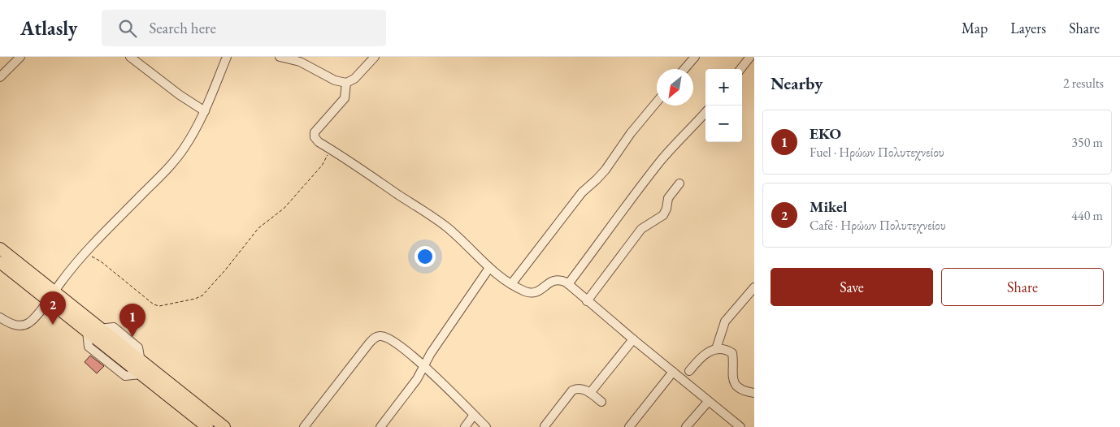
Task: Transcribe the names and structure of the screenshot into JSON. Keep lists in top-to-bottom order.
{
  "north": "bottom left",
  "page": {
    "header": "Atlasly",
    "search": "Search here",
    "nav": ["Map", "Layers", "Share"],
    "heading": ["Nearby", "2 results"],
    "map_buttons": ["+", "−"],
    "list": [
      {
        "mark": "1",
        "name": "EKO",
        "note": "Fuel · Ηρώων Πολυτεχνείου",
        "value": "350 m"
      },
      {
        "mark": "2",
        "name": "Mikel",
        "note": "Café · Ηρώων Πολυτεχνείου",
        "value": "440 m"
      }
    ],
    "buttons": ["Save", "Share"],
    "pins": ["2", "1"]
  }
}
